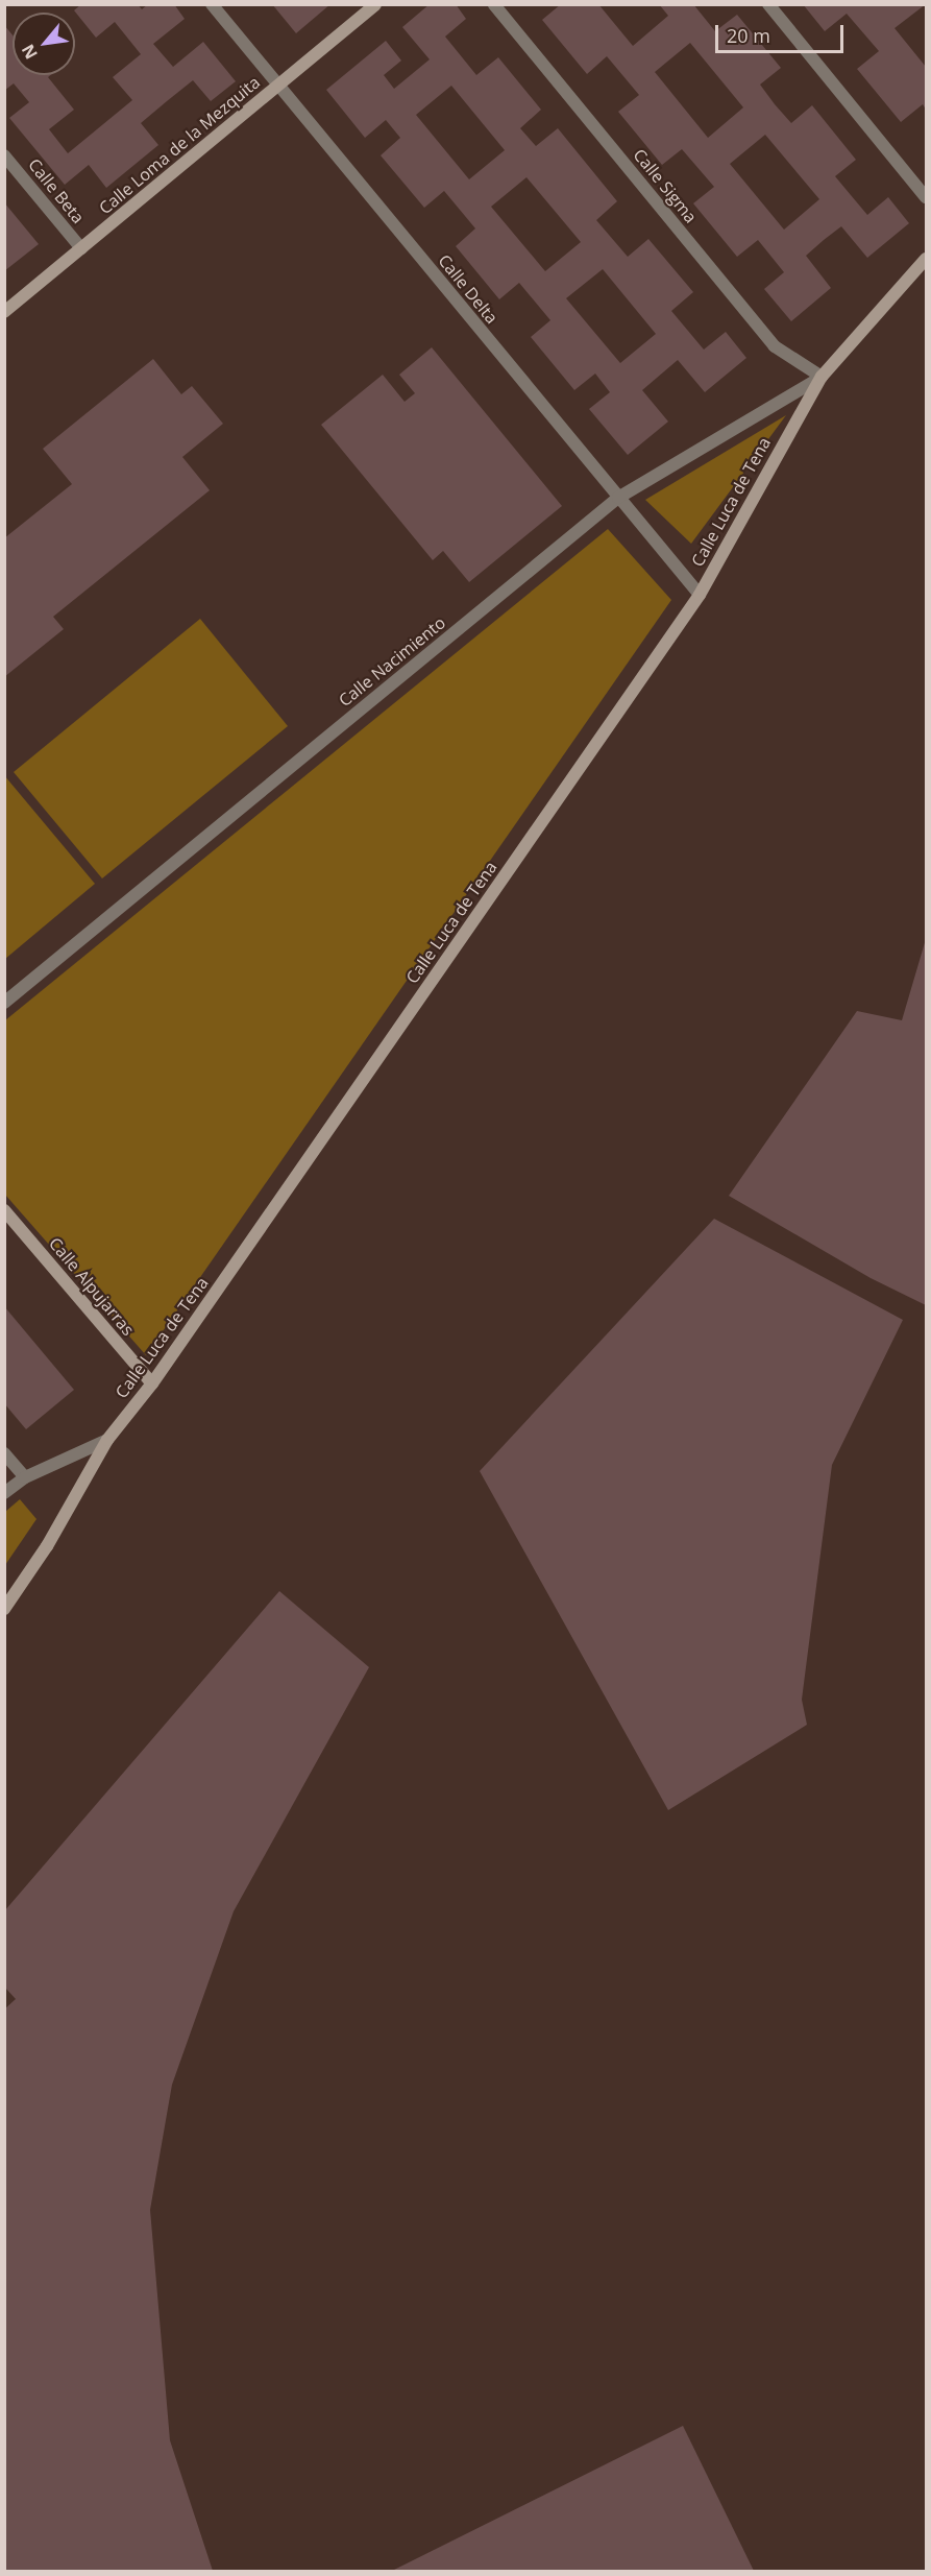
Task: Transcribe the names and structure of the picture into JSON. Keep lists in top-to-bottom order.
{
  "streets": {
    "street": [
      "Calle Loma de la Mezquita",
      "Calle Sigma",
      "Calle Beta",
      "Calle Delta",
      "Calle Luca de Tena",
      "Calle Nacimiento",
      "Calle Alpujarras"
    ]
  },
  "crossings": [
    ["Calle Loma de la Mezquita", "Calle Beta"],
    ["Calle Loma de la Mezquita", "Calle Delta"],
    ["Calle Sigma", "Calle Luca de Tena"],
    ["Calle Sigma", "Calle Nacimiento"],
    ["Calle Delta", "Calle Luca de Tena"],
    ["Calle Delta", "Calle Nacimiento"],
    ["Calle Luca de Tena", "Calle Nacimiento"],
    ["Calle Luca de Tena", "Calle Alpujarras"]
  ],
  "scale_bar": "20 m",
  "north": "bottom left"
}
